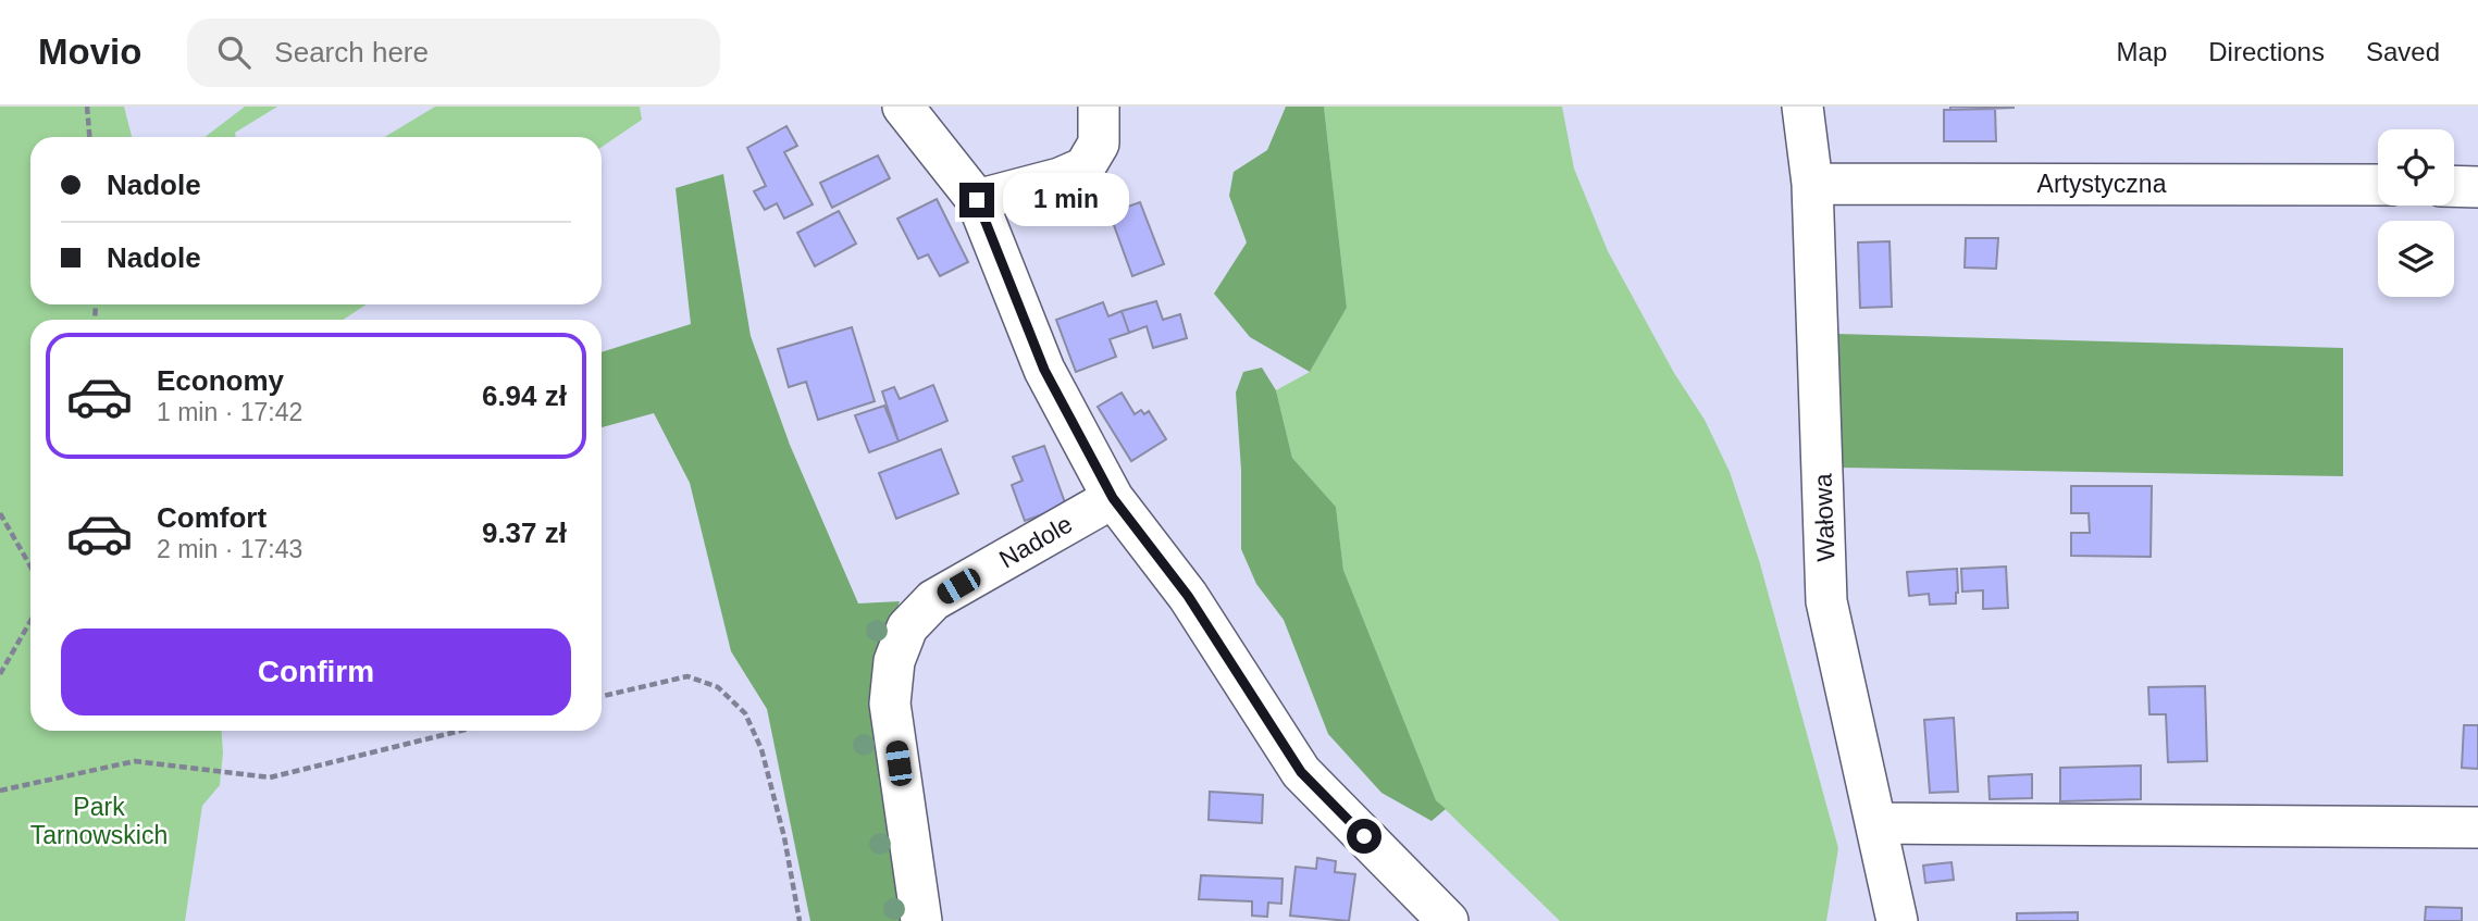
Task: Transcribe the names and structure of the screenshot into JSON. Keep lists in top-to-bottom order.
{
  "streets": {
    "street": ["Artystyczna", "Wałowa", "Nadole"]
  },
  "crossings": [
    ["Artystyczna", "Wałowa"]
  ],
  "parks": ["Park Tarnowskich"],
  "page": {
    "header": "Movio",
    "search": "Search here",
    "nav": ["Map", "Directions", "Saved"],
    "banner": ["Nadole", "Nadole"],
    "bubble": "1 min",
    "list": [
      {
        "name": "Economy",
        "note": "1 min · 17:42",
        "value": "6.94 zł"
      },
      {
        "name": "Comfort",
        "note": "2 min · 17:43",
        "value": "9.37 zł"
      }
    ],
    "buttons": "Confirm"
  }
}
